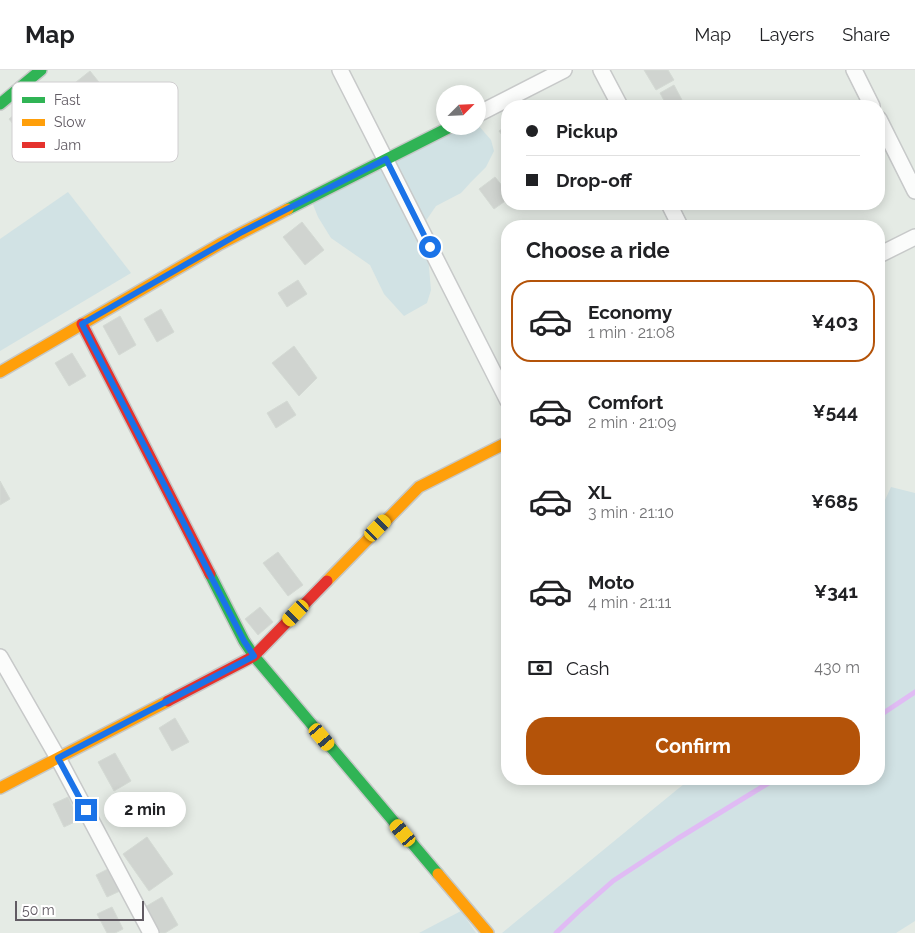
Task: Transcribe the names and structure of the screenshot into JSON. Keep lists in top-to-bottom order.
{
  "legend": ["Fast", "Slow", "Jam"],
  "scale_bar": "50 m",
  "north": "top right",
  "page": {
    "header": "Map",
    "nav": ["Map", "Layers", "Share"],
    "banner": ["Pickup", "Drop-off"],
    "heading": "Choose a ride",
    "list": [
      {
        "name": "Economy",
        "note": "1 min · 21:08",
        "value": "¥403"
      },
      {
        "name": "Comfort",
        "note": "2 min · 21:09",
        "value": "¥544"
      },
      {
        "name": "XL",
        "note": "3 min · 21:10",
        "value": "¥685"
      },
      {
        "name": "Moto",
        "note": "4 min · 21:11",
        "value": "¥341"
      }
    ],
    "pay": ["Cash", "430 m"],
    "buttons": "Confirm",
    "bubble": "2 min",
    "scale": "50 m"
  }
}
